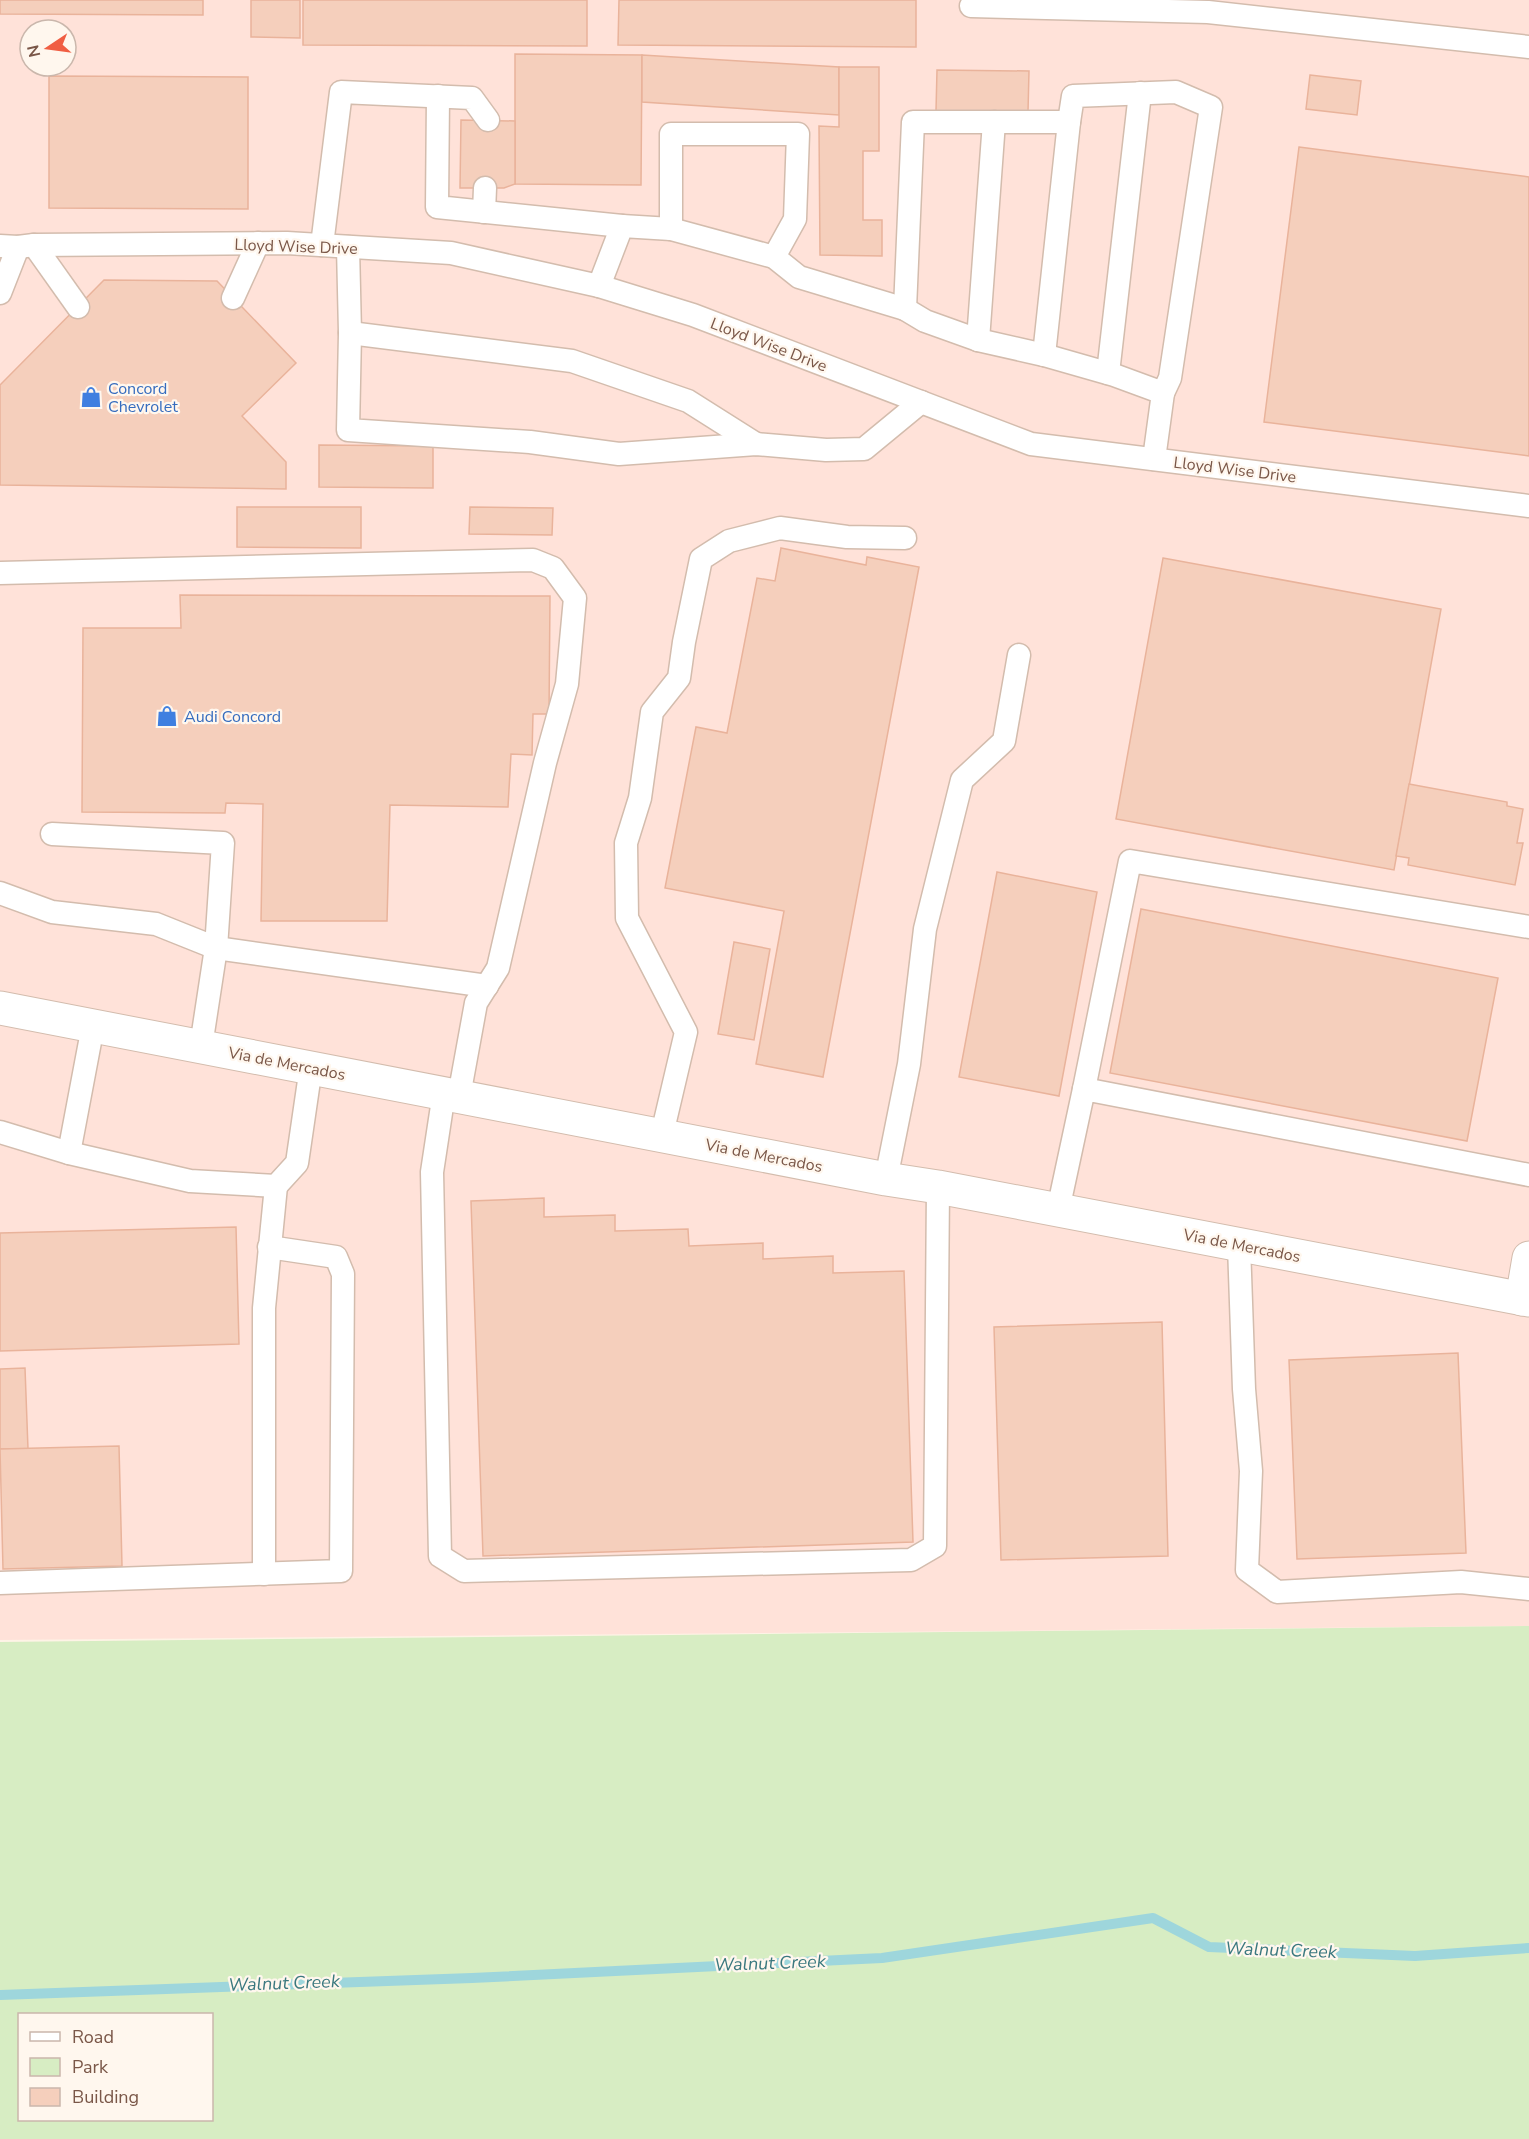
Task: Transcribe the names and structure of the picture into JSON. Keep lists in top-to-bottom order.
{
  "streets": {
    "street": ["Via de Mercados"],
    "lane": ["Lloyd Wise Drive"]
  },
  "water": ["Walnut Creek"],
  "places": {
    "shop": ["Concord Chevrolet", "Audi Concord"]
  },
  "legend": ["Road", "Park", "Building"],
  "north": "left"
}
